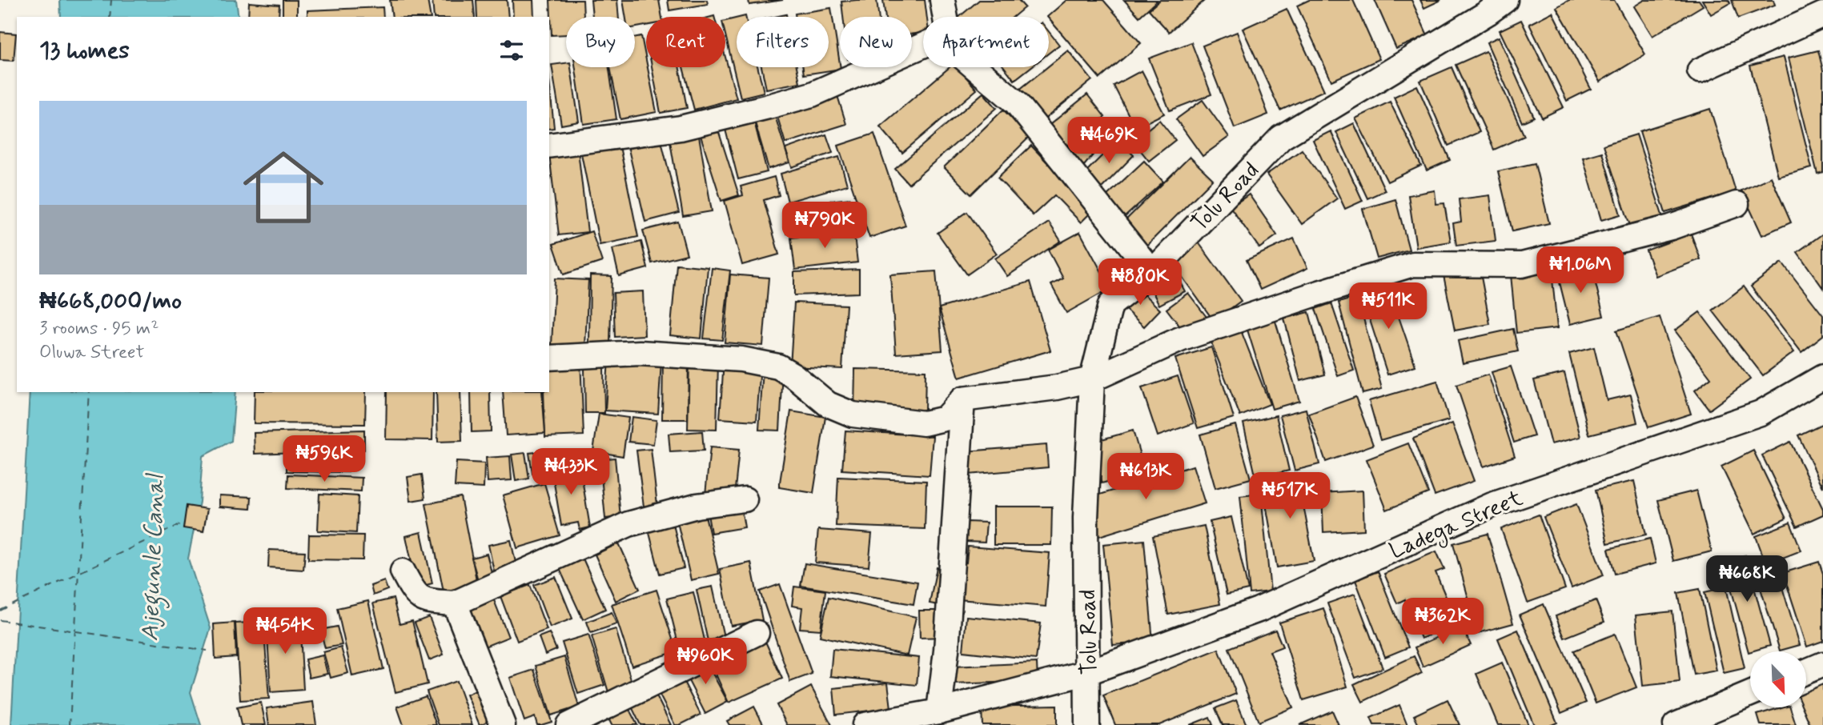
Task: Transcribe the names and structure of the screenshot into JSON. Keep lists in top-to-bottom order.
{
  "streets": {
    "street": ["Tolu Road", "Ladega Street"]
  },
  "crossings": [
    ["Tolu Road", "Ladega Street"]
  ],
  "water": ["Ajegunle Canal"],
  "north": "bottom right",
  "page": {
    "chip": [
      "Buy",
      "Rent",
      "Filters",
      "New",
      "Apartment"
    ],
    "heading": "13 homes",
    "list": [
      {
        "name": "₦668,000/mo",
        "note": "3 rooms · 95 m² · Oluwa Street"
      }
    ],
    "price": [
      "₦469K",
      "₦790K",
      "₦1.06M",
      "₦880K",
      "₦511K",
      "₦596K",
      "₦433K",
      "₦613K",
      "₦517K",
      "₦668K",
      "₦362K",
      "₦454K",
      "₦960K"
    ]
  }
}
